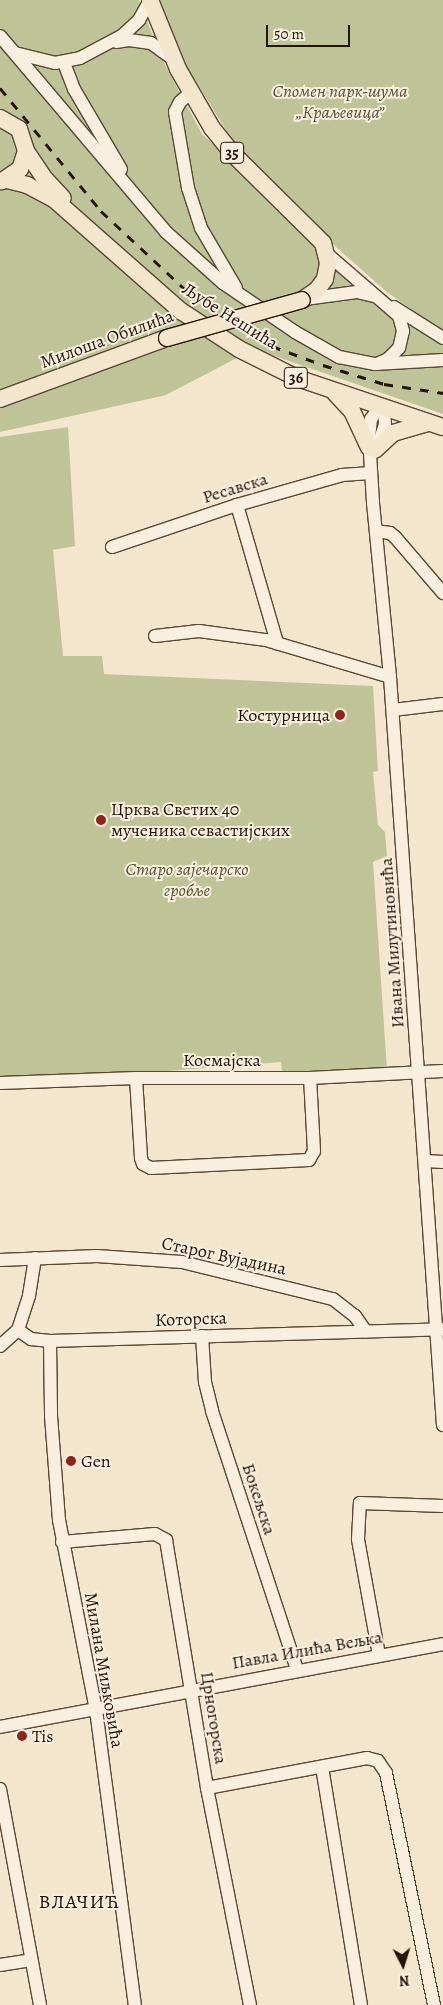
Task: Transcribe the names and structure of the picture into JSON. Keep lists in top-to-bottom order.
{
  "streets": {
    "main road": [
      "35",
      "Љубе Нешића",
      "Милоша Обилића",
      "36"
    ],
    "street": [
      "Ресавска",
      "Ивана Милутиновића",
      "Космајска",
      "Старог Вујадина",
      "Которска",
      "Бокељска",
      "Павла Илића Вељка",
      "Милана Миљковића",
      "Црногорска"
    ]
  },
  "crossings": [
    ["Љубе Нешића", "36"],
    ["Љубе Нешића", "Ивана Милутиновића"],
    ["Ресавска", "Ивана Милутиновића"],
    ["Ивана Милутиновића", "Космајска"],
    ["Ивана Милутиновића", "Которска"],
    ["Старог Вујадина", "Которска"],
    ["Которска", "Бокељска"],
    ["Которска", "Милана Миљковића"],
    ["Бокељска", "Павла Илића Вељка"],
    ["Павла Илића Вељка", "Милана Миљковића"],
    ["Павла Илића Вељка", "Црногорска"],
    ["Милана Миљковића", "Црногорска"]
  ],
  "districts": ["ВЛАЧИЋ"],
  "parks": ["Спомен парк-шума „Краљевица”", "Старо зајечарско гробље"],
  "places": [
    "Костурница",
    "Црква Светих 40 мученика севастијских",
    "Gen",
    "Tis"
  ],
  "scale_bar": "50 m",
  "north": "bottom"
}
